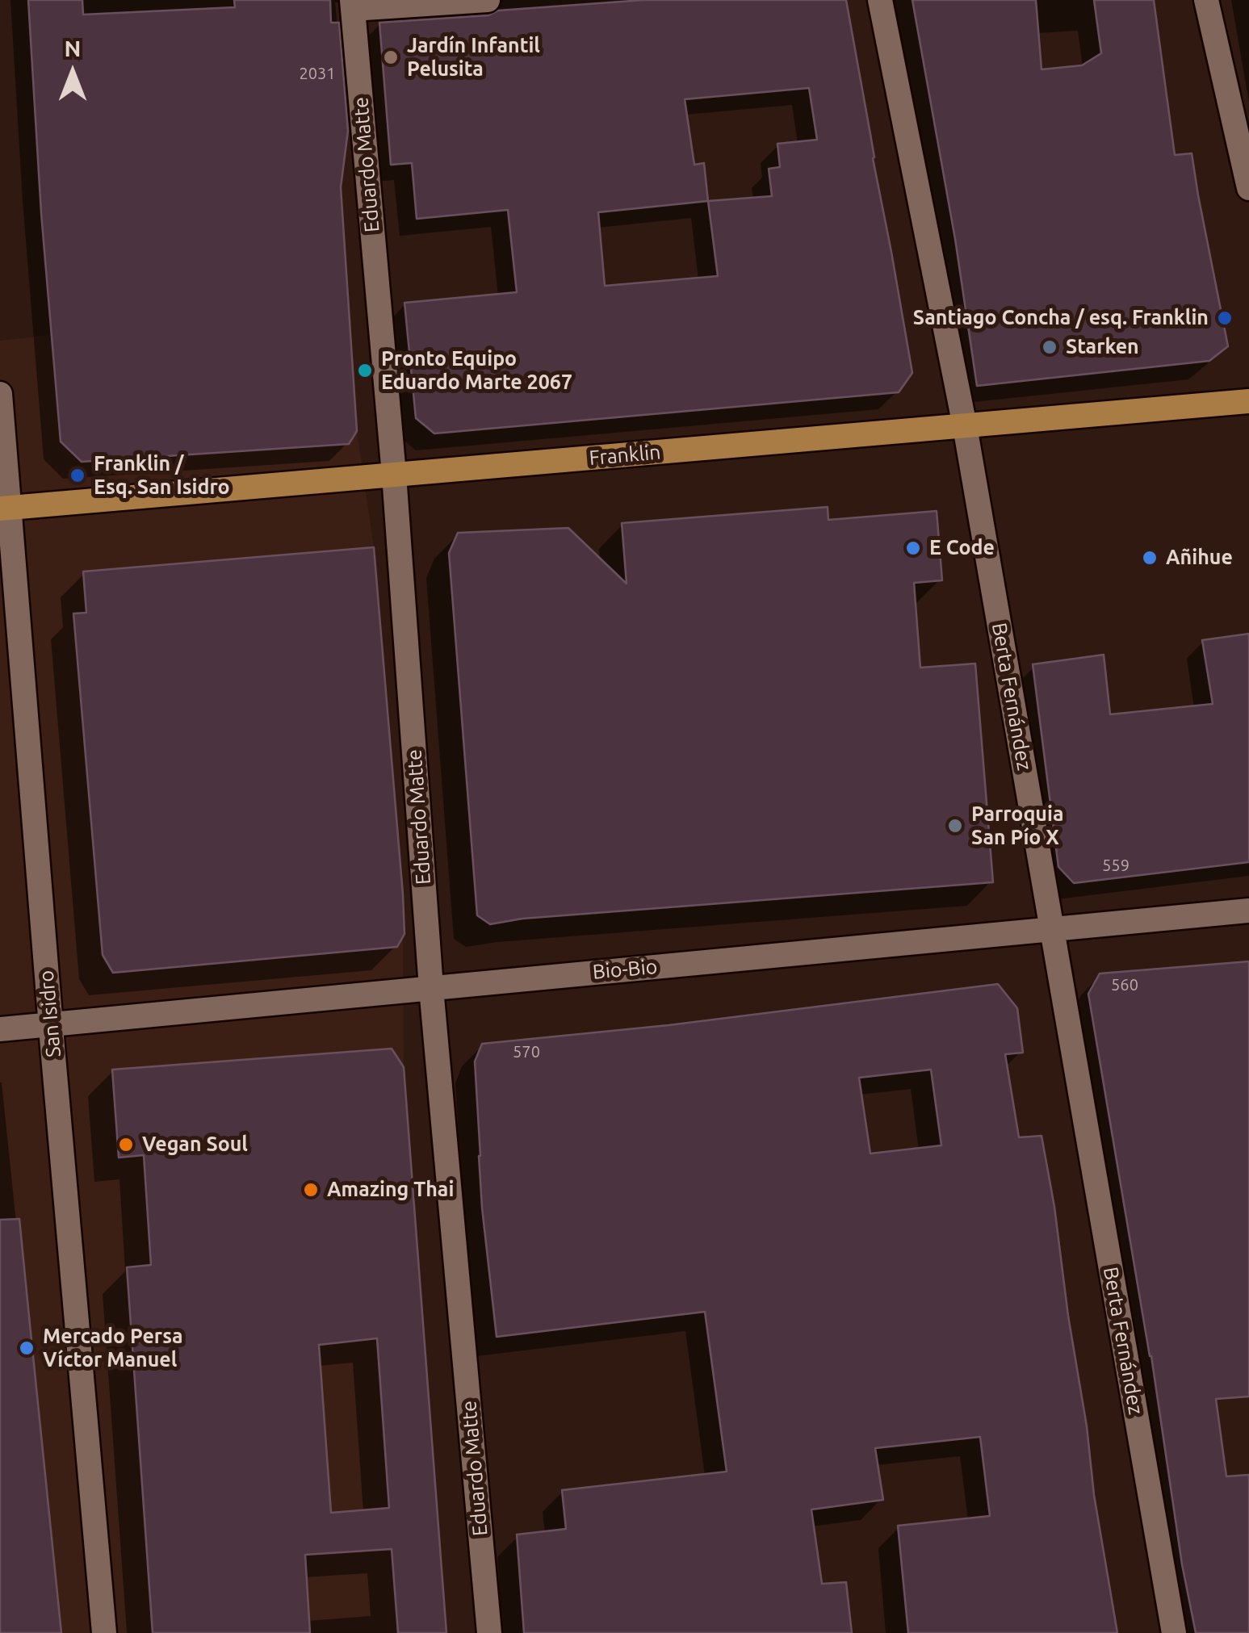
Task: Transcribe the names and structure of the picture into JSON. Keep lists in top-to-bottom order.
{
  "streets": {
    "main road": ["Franklin"],
    "street": [
      "Eduardo Matte",
      "Berta Fernández",
      "Bio-Bio",
      "San Isidro"
    ]
  },
  "crossings": [
    ["Eduardo Matte", "Franklin"],
    ["Eduardo Matte", "Bio-Bio"],
    ["Franklin", "Berta Fernández"],
    ["Franklin", "San Isidro"],
    ["Berta Fernández", "Bio-Bio"],
    ["Bio-Bio", "San Isidro"]
  ],
  "places": [
    "Jardín Infantil Pelusita",
    "Santiago Concha / esq. Franklin",
    "Starken",
    "Pronto Equipo Eduardo Marte 2067",
    "Franklin / Esq. San Isidro",
    "E Code",
    "Añihue",
    "Parroquia San Pío X",
    "Vegan Soul",
    "Amazing Thai",
    "Mercado Persa Víctor Manuel"
  ],
  "house_numbers": [
    "2031",
    "559",
    "560",
    "570"
  ],
  "north": "top"
}
